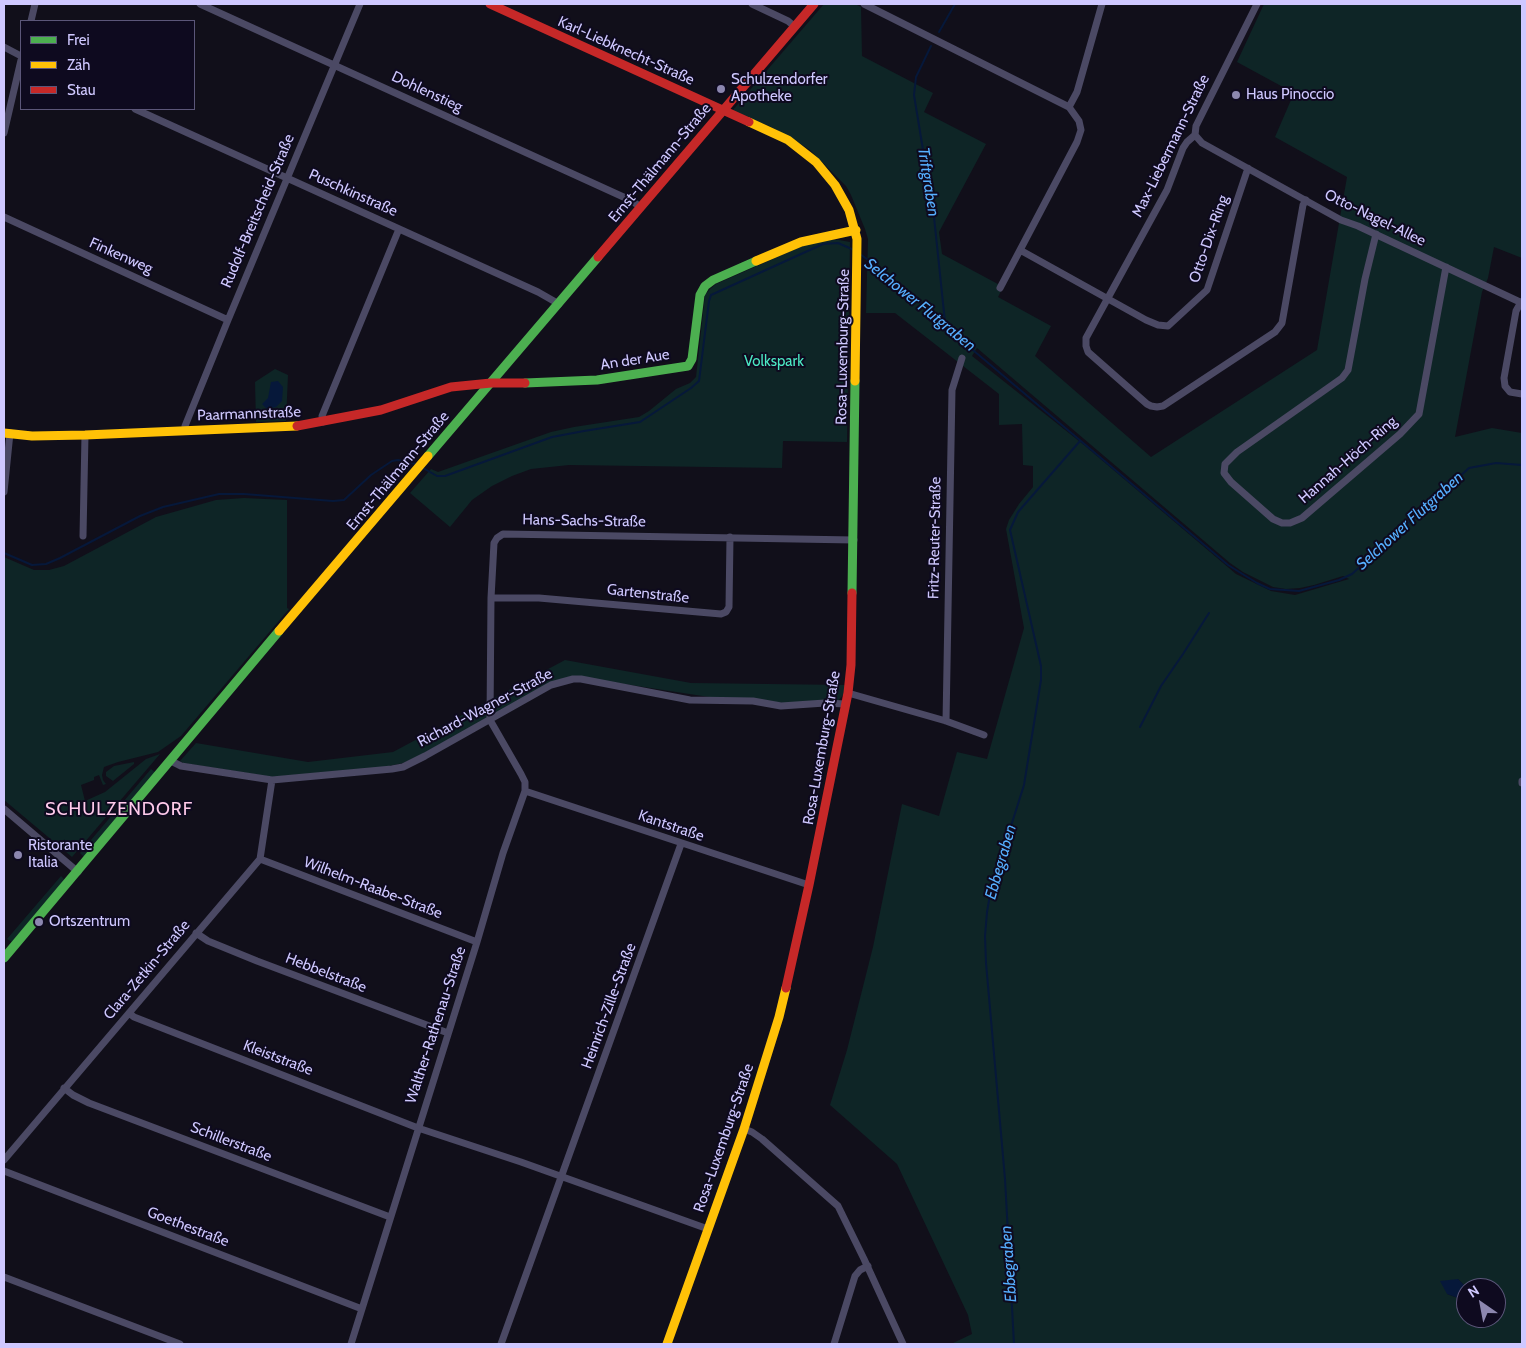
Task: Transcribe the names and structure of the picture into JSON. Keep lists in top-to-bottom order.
{
  "streets": {
    "street": [
      "Karl-Liebknecht-Straße",
      "Dohlenstieg",
      "Max-Liebermann-Straße",
      "Ernst-Thälmann-Straße",
      "Puschkinstraße",
      "Rudolf-Breitscheid-Straße",
      "Otto-Nagel-Allee",
      "Otto-Dix-Ring",
      "Finkenweg",
      "Rosa-Luxemburg-Straße",
      "An der Aue",
      "Paarmannstraße",
      "Hannah-Höch-Ring",
      "Hans-Sachs-Straße",
      "Fritz-Reuter-Straße",
      "Gartenstraße",
      "Richard-Wagner-Straße",
      "Kantstraße",
      "Wilhelm-Raabe-Straße",
      "Clara-Zetkin-Straße",
      "Hebbelstraße",
      "Heinrich-Zille-Straße",
      "Walther-Rathenau-Straße",
      "Kleiststraße",
      "Schillerstraße",
      "Goethestraße"
    ]
  },
  "crossings": [
    ["Karl-Liebknecht-Straße", "Ernst-Thälmann-Straße"],
    ["Karl-Liebknecht-Straße", "Rosa-Luxemburg-Straße"],
    ["Dohlenstieg", "Ernst-Thälmann-Straße"],
    ["Dohlenstieg", "Rudolf-Breitscheid-Straße"],
    ["Max-Liebermann-Straße", "Otto-Nagel-Allee"],
    ["Max-Liebermann-Straße", "Otto-Dix-Ring"],
    ["Ernst-Thälmann-Straße", "Puschkinstraße"],
    ["Ernst-Thälmann-Straße", "Rosa-Luxemburg-Straße"],
    ["Ernst-Thälmann-Straße", "An der Aue"],
    ["Ernst-Thälmann-Straße", "Paarmannstraße"],
    ["Ernst-Thälmann-Straße", "Richard-Wagner-Straße"],
    ["Puschkinstraße", "Rudolf-Breitscheid-Straße"],
    ["Rudolf-Breitscheid-Straße", "Finkenweg"],
    ["Rudolf-Breitscheid-Straße", "Paarmannstraße"],
    ["Otto-Nagel-Allee", "Otto-Dix-Ring"],
    ["Otto-Nagel-Allee", "Hannah-Höch-Ring"],
    ["Rosa-Luxemburg-Straße", "An der Aue"],
    ["Rosa-Luxemburg-Straße", "Hans-Sachs-Straße"],
    ["Rosa-Luxemburg-Straße", "Richard-Wagner-Straße"],
    ["Rosa-Luxemburg-Straße", "Kantstraße"],
    ["An der Aue", "Paarmannstraße"],
    ["Hans-Sachs-Straße", "Gartenstraße"],
    ["Hans-Sachs-Straße", "Richard-Wagner-Straße"],
    ["Kantstraße", "Heinrich-Zille-Straße"],
    ["Kantstraße", "Walther-Rathenau-Straße"],
    ["Wilhelm-Raabe-Straße", "Clara-Zetkin-Straße"],
    ["Wilhelm-Raabe-Straße", "Walther-Rathenau-Straße"],
    ["Clara-Zetkin-Straße", "Hebbelstraße"],
    ["Clara-Zetkin-Straße", "Kleiststraße"],
    ["Clara-Zetkin-Straße", "Schillerstraße"],
    ["Hebbelstraße", "Walther-Rathenau-Straße"],
    ["Walther-Rathenau-Straße", "Kleiststraße"],
    ["Walther-Rathenau-Straße", "Schillerstraße"],
    ["Walther-Rathenau-Straße", "Goethestraße"]
  ],
  "districts": ["SCHULZENDORF"],
  "water": ["Triftgraben", "Selchower Flutgraben", "Ebbegraben"],
  "parks": ["Volkspark"],
  "places": [
    "Schulzendorfer Apotheke",
    "Haus Pinoccio",
    "Ristorante Italia",
    "Ortszentrum"
  ],
  "legend": ["Frei", "Zäh", "Stau"],
  "north": "top left"
}
